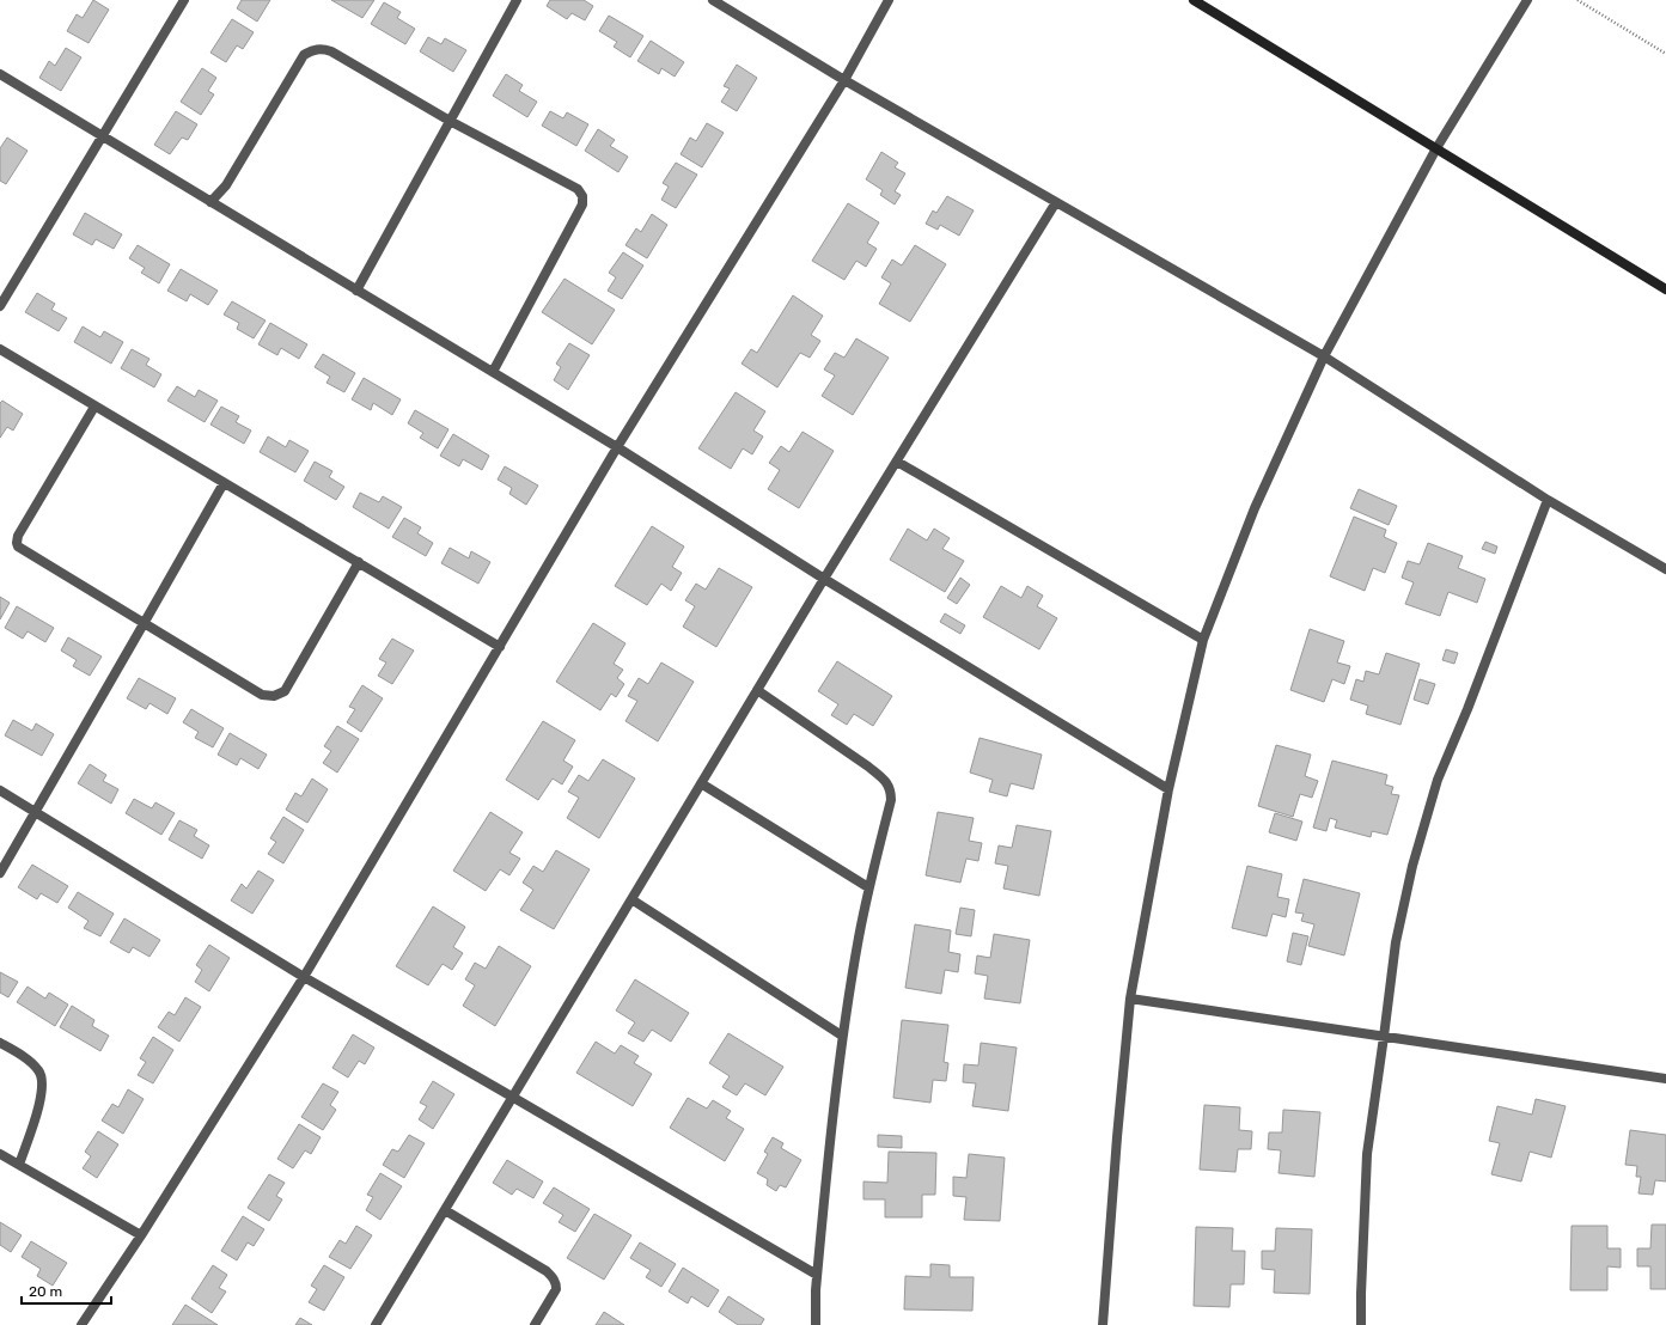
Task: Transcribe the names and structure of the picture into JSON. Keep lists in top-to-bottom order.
{
  "scale_bar": "20 m"
}
